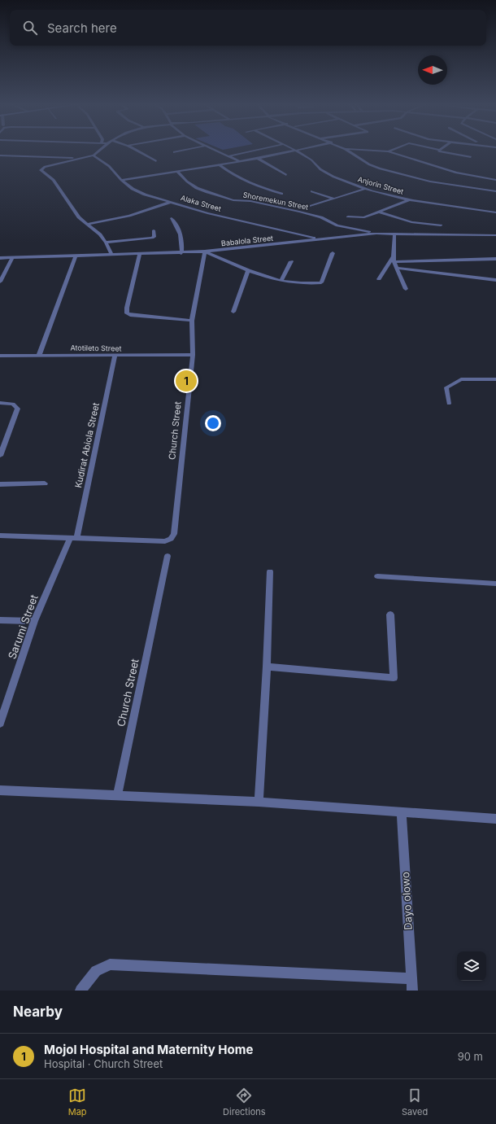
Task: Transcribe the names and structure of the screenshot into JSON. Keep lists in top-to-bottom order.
{
  "streets": {
    "street": [
      "Anjorin Street",
      "Shoremekun Street",
      "Alaka Street",
      "Babalola Street",
      "Atotileto Street",
      "Church Street",
      "Kudirat Abiola Street",
      "Sarumi Street",
      "Dayo olowo"
    ]
  },
  "crossings": [
    ["Shoremekun Street", "Babalola Street"],
    ["Alaka Street", "Babalola Street"],
    ["Babalola Street", "Church Street"],
    ["Atotileto Street", "Church Street"],
    ["Atotileto Street", "Kudirat Abiola Street"],
    ["Church Street", "Kudirat Abiola Street"],
    ["Church Street", "Sarumi Street"],
    ["Kudirat Abiola Street", "Sarumi Street"]
  ],
  "north": "left",
  "page": {
    "search": "Search here",
    "pins": "1",
    "heading": "Nearby",
    "list": [
      {
        "mark": "1",
        "name": "Mojol Hospital and Maternity Home",
        "note": "Hospital · Church Street",
        "value": "90 m"
      }
    ],
    "nav": ["Map", "Directions", "Saved"]
  }
}
